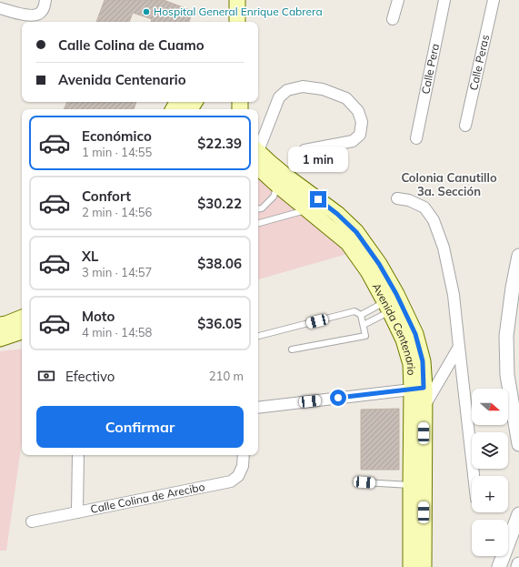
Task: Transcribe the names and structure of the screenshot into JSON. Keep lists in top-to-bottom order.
{
  "streets": {
    "main road": ["Avenida Centenario"],
    "street": ["Calle Peras", "Calle Pera", "Calle Colina de Arecibo"]
  },
  "districts": ["Colonia Canutillo 3a. Sección"],
  "places": ["Hospital General Enrique Cabrera"],
  "north": "right",
  "page": {
    "banner": ["Calle Colina de Cuamo", "Avenida Centenario"],
    "list": [
      {
        "name": "Económico",
        "note": "1 min · 14:55",
        "value": "$22.39"
      },
      {
        "name": "Confort",
        "note": "2 min · 14:56",
        "value": "$30.22"
      },
      {
        "name": "XL",
        "note": "3 min · 14:57",
        "value": "$38.06"
      },
      {
        "name": "Moto",
        "note": "4 min · 14:58",
        "value": "$36.05"
      }
    ],
    "bubble": "1 min",
    "pay": ["Efectivo", "210 m"],
    "map_buttons": ["+", "−"],
    "buttons": "Confirmar"
  }
}
